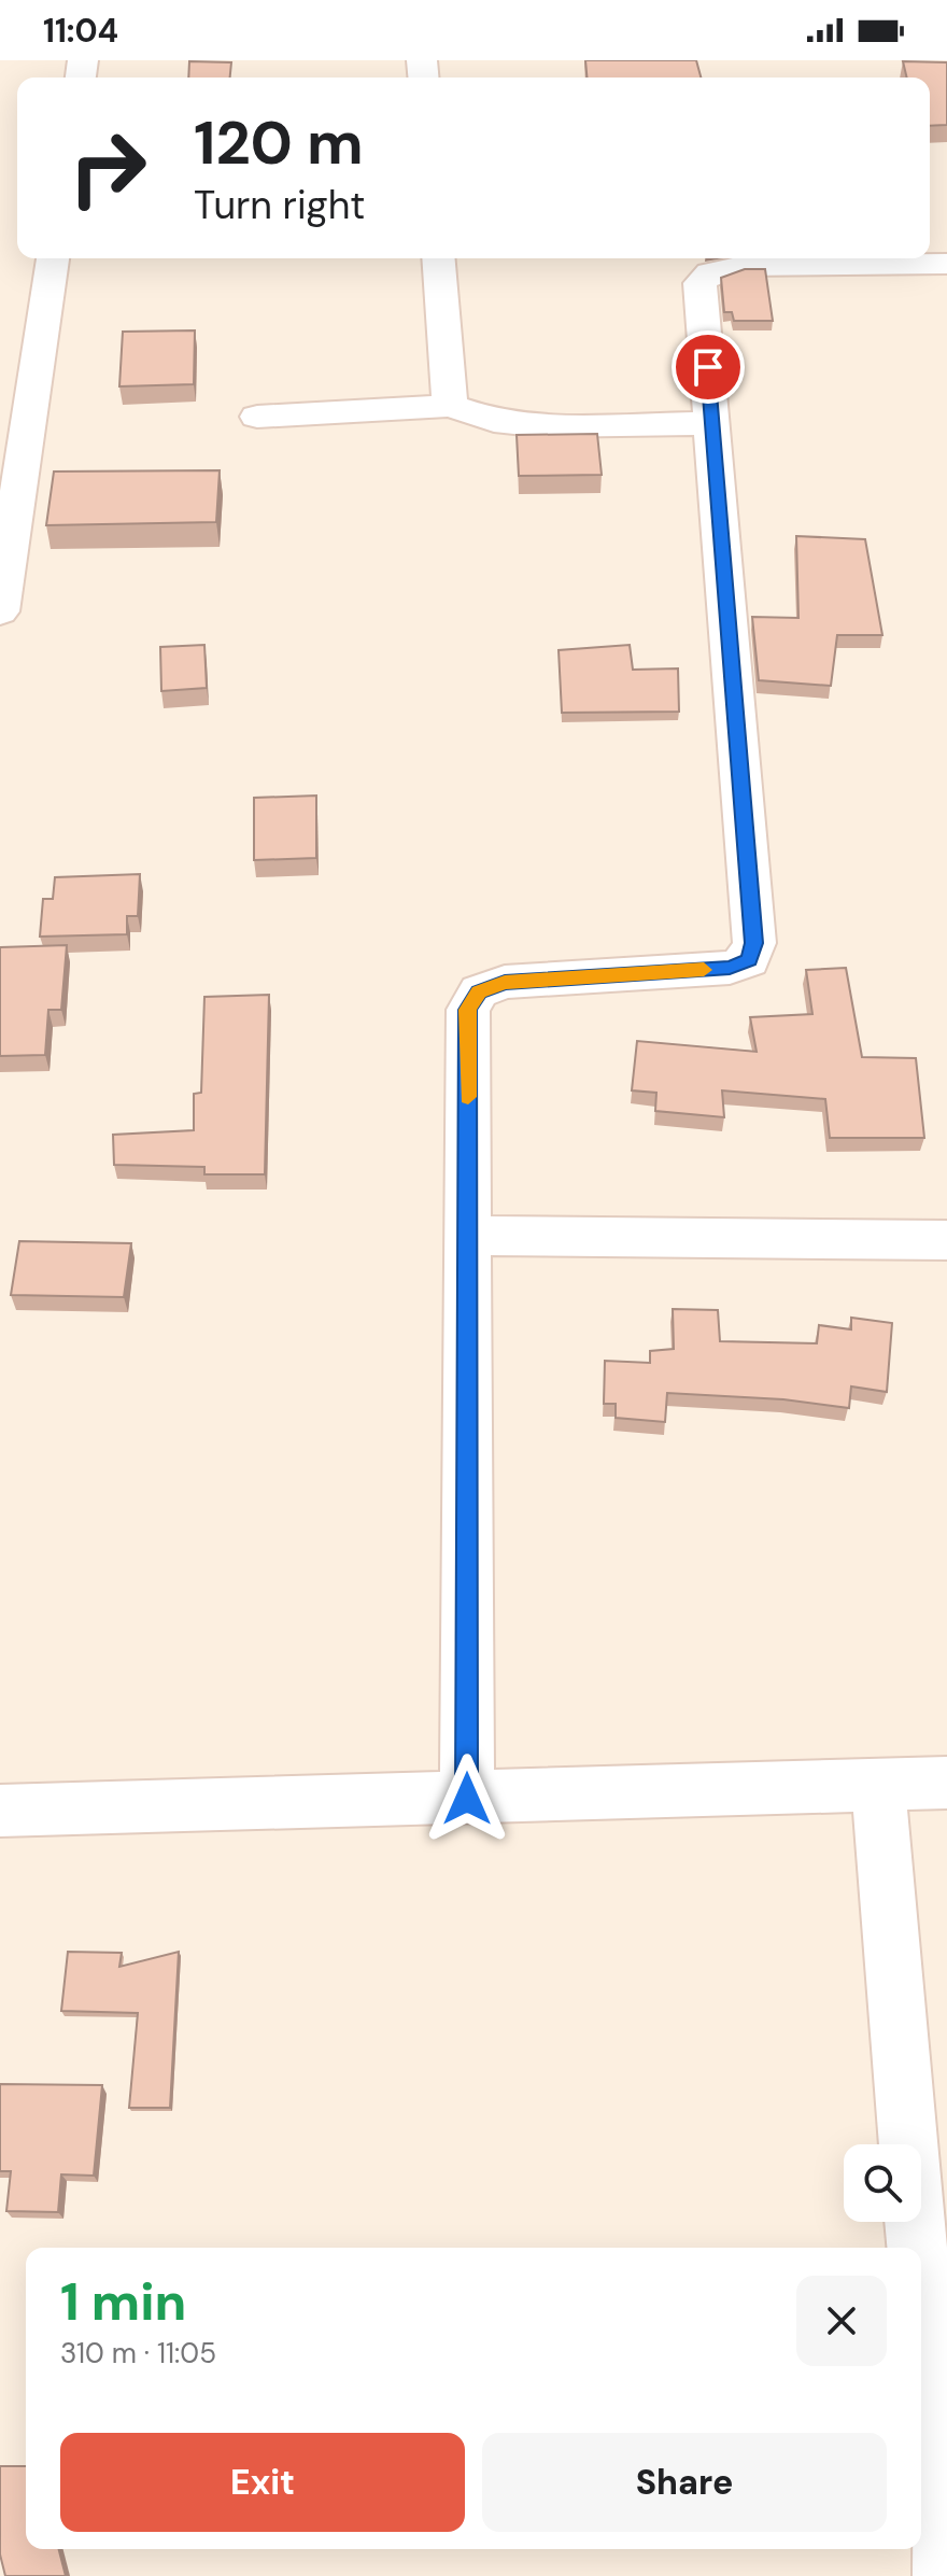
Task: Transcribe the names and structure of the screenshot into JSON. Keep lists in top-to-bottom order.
{
  "page": {
    "status": "11:04",
    "turn": ["120 m", "Turn right"],
    "heading": ["1 min", "310 m · 11:05"],
    "buttons": ["Exit", "Share"]
  }
}
